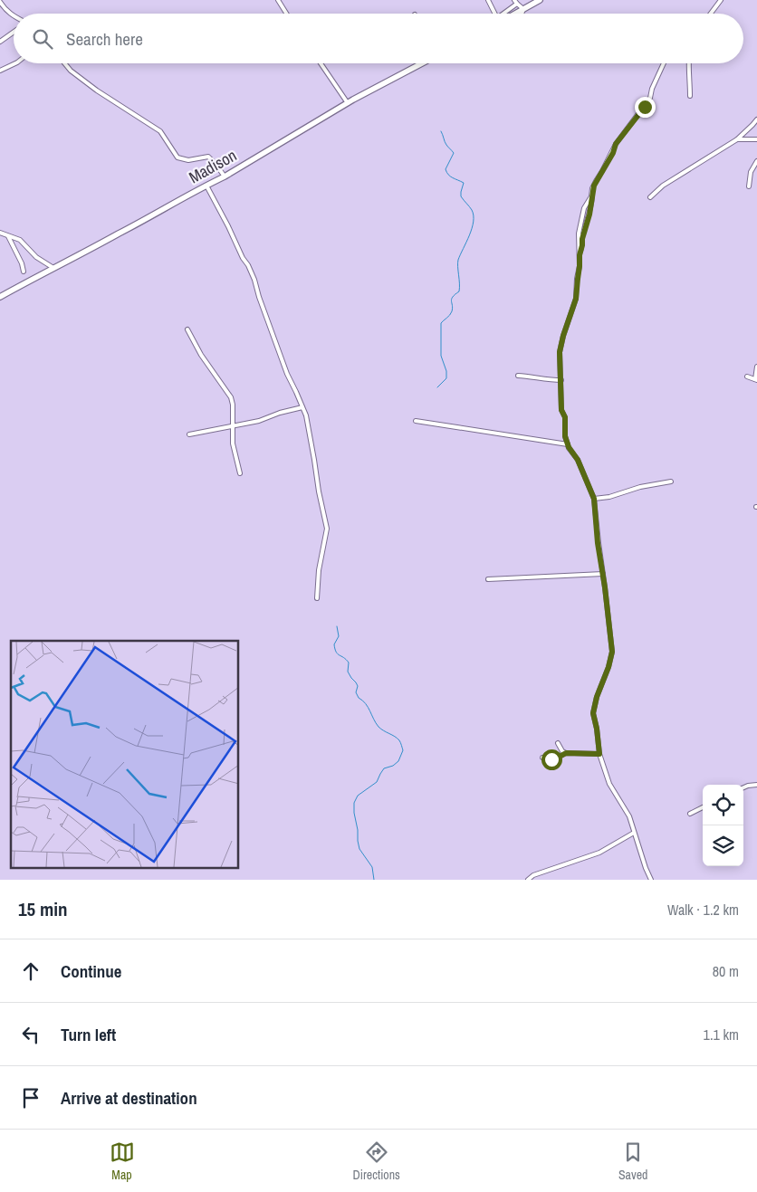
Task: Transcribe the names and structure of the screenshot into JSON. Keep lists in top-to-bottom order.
{
  "streets": {
    "street": ["Madison"]
  },
  "page": {
    "search": "Search here",
    "heading": ["15 min", "Walk · 1.2 km"],
    "list": [
      ["Continue", "80 m"],
      ["Turn left", "1.1 km"],
      "Arrive at destination"
    ],
    "nav": ["Map", "Directions", "Saved"]
  }
}
